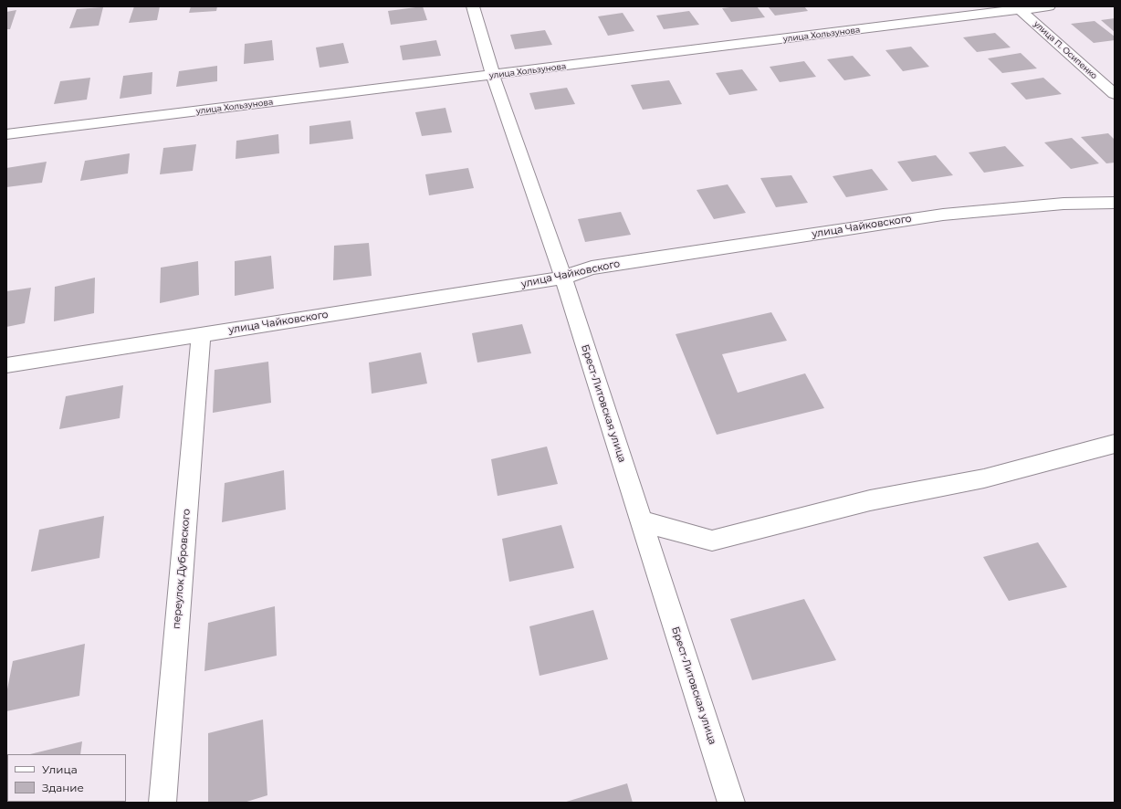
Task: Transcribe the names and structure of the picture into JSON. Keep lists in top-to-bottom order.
{
  "streets": {
    "street": [
      "улица Хользунова",
      "улица П. Осипенко",
      "улица Чайковского",
      "Брест-Литовская улица",
      "переулок Дубровского"
    ]
  },
  "crossings": [
    ["улица Хользунова", "улица П. Осипенко"],
    ["улица Хользунова", "Брест-Литовская улица"],
    ["улица Чайковского", "Брест-Литовская улица"],
    ["улица Чайковского", "переулок Дубровского"]
  ],
  "legend": ["Улица", "Здание"]
}
